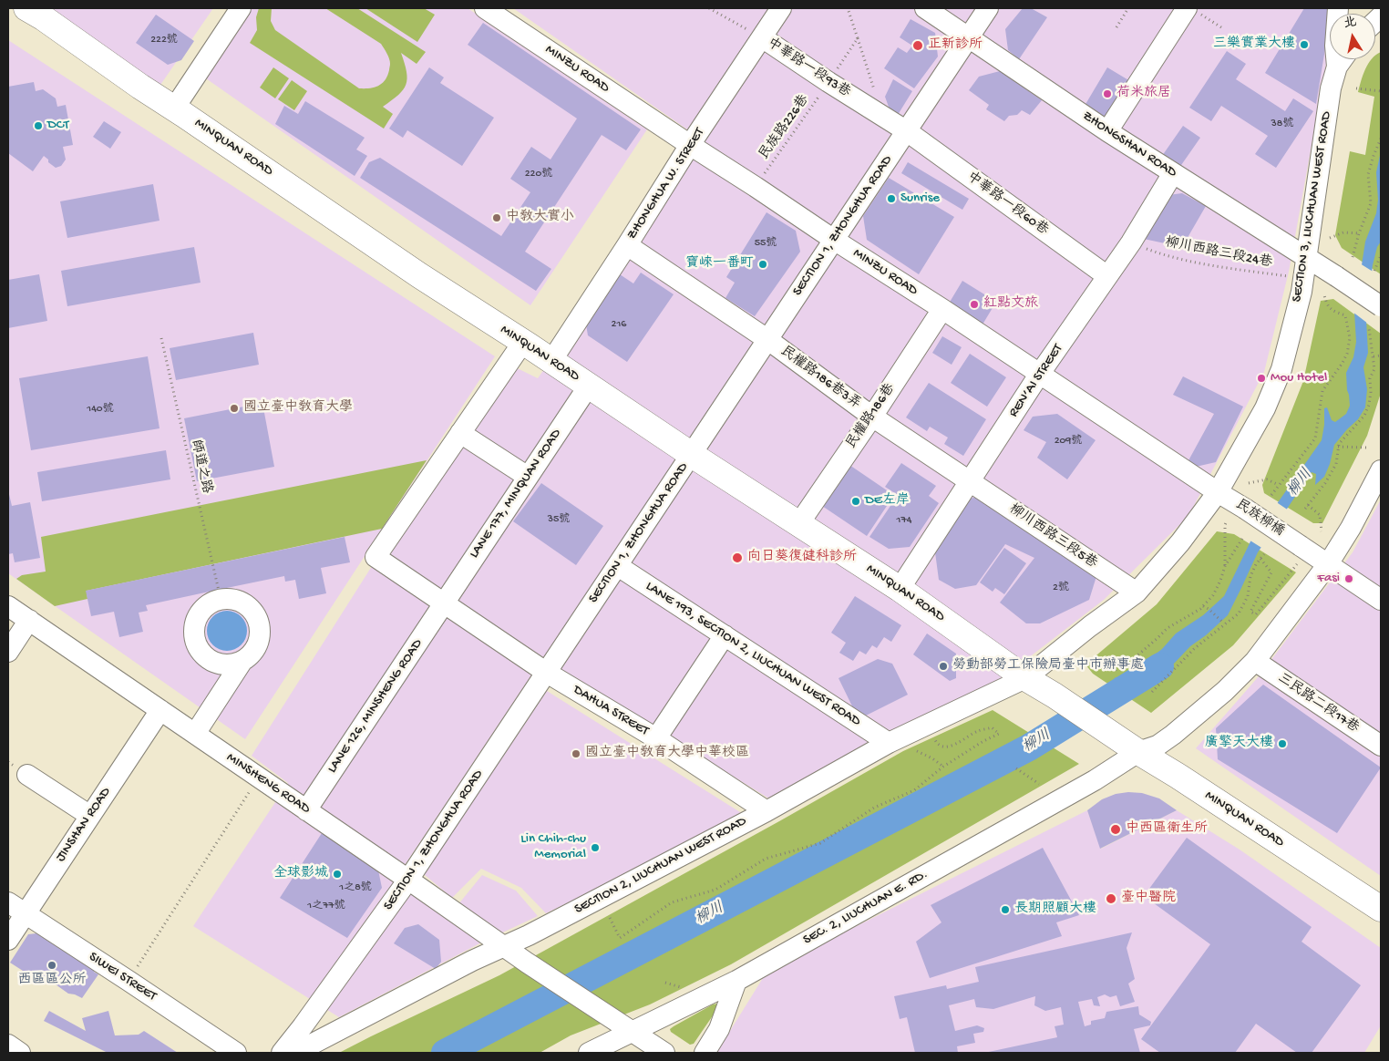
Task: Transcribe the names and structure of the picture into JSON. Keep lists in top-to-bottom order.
{
  "streets": {
    "main road": ["MINQUAN ROAD"],
    "street": [
      "中華路一段93巷",
      "MINZU ROAD",
      "ZHONGSHAN ROAD",
      "ZHONGHUA W. STREET",
      "中華路一段60巷",
      "SECTION 3, LIUCHUAN WEST ROAD",
      "SECTION 1, ZHONGHUA ROAD",
      "民權路186巷3弄",
      "REN’AI STREET",
      "民權路186巷",
      "LANE 177, MINQUAN ROAD",
      "民族柳橋",
      "柳川西路三段5巷",
      "LANE 193, SECTION 2, LIUCHUAN WEST ROAD",
      "三民路二段17巷",
      "LANE 126, MINSHENG ROAD",
      "DAHUA STREET",
      "MINSHENG ROAD",
      "JINSHAN ROAD",
      "SECTION 2, LIUCHUAN WEST ROAD",
      "SEC. 2, LIUCHUAN E. RD.",
      "SIWEI STREET"
    ],
    "path": ["民族路226巷", "柳川西路三段24巷", "師道之路"]
  },
  "crossings": [
    ["中華路一段93巷", "民族路226巷"],
    ["中華路一段93巷", "ZHONGHUA W. STREET"],
    ["中華路一段93巷", "中華路一段60巷"],
    ["中華路一段93巷", "SECTION 1, ZHONGHUA ROAD"],
    ["MINZU ROAD", "民族路226巷"],
    ["MINZU ROAD", "ZHONGHUA W. STREET"],
    ["MINZU ROAD", "SECTION 3, LIUCHUAN WEST ROAD"],
    ["MINZU ROAD", "SECTION 1, ZHONGHUA ROAD"],
    ["MINZU ROAD", "REN’AI STREET"],
    ["MINZU ROAD", "民權路186巷"],
    ["MINZU ROAD", "民族柳橋"],
    ["ZHONGSHAN ROAD", "SECTION 3, LIUCHUAN WEST ROAD"],
    ["ZHONGSHAN ROAD", "SECTION 1, ZHONGHUA ROAD"],
    ["ZHONGSHAN ROAD", "REN’AI STREET"],
    ["MINQUAN ROAD", "ZHONGHUA W. STREET"],
    ["MINQUAN ROAD", "SECTION 3, LIUCHUAN WEST ROAD"],
    ["MINQUAN ROAD", "SECTION 1, ZHONGHUA ROAD"],
    ["MINQUAN ROAD", "REN’AI STREET"],
    ["MINQUAN ROAD", "民權路186巷"],
    ["MINQUAN ROAD", "LANE 177, MINQUAN ROAD"],
    ["MINQUAN ROAD", "SECTION 2, LIUCHUAN WEST ROAD"],
    ["MINQUAN ROAD", "SEC. 2, LIUCHUAN E. RD."],
    ["ZHONGHUA W. STREET", "民權路186巷3弄"],
    ["中華路一段60巷", "SECTION 1, ZHONGHUA ROAD"],
    ["中華路一段60巷", "REN’AI STREET"],
    ["SECTION 3, LIUCHUAN WEST ROAD", "柳川西路三段24巷"],
    ["SECTION 3, LIUCHUAN WEST ROAD", "民族柳橋"],
    ["SECTION 3, LIUCHUAN WEST ROAD", "柳川西路三段5巷"],
    ["SECTION 3, LIUCHUAN WEST ROAD", "SECTION 2, LIUCHUAN WEST ROAD"],
    ["SECTION 1, ZHONGHUA ROAD", "民權路186巷3弄"],
    ["SECTION 1, ZHONGHUA ROAD", "LANE 193, SECTION 2, LIUCHUAN WEST ROAD"],
    ["SECTION 1, ZHONGHUA ROAD", "DAHUA STREET"],
    ["SECTION 1, ZHONGHUA ROAD", "MINSHENG ROAD"],
    ["柳川西路三段24巷", "REN’AI STREET"],
    ["民權路186巷3弄", "REN’AI STREET"],
    ["民權路186巷3弄", "民權路186巷"],
    ["民權路186巷3弄", "柳川西路三段5巷"],
    ["REN’AI STREET", "柳川西路三段5巷"],
    ["LANE 177, MINQUAN ROAD", "LANE 126, MINSHENG ROAD"],
    ["LANE 177, MINQUAN ROAD", "DAHUA STREET"],
    ["LANE 193, SECTION 2, LIUCHUAN WEST ROAD", "SECTION 2, LIUCHUAN WEST ROAD"],
    ["三民路二段17巷", "SEC. 2, LIUCHUAN E. RD."],
    ["LANE 126, MINSHENG ROAD", "DAHUA STREET"],
    ["LANE 126, MINSHENG ROAD", "MINSHENG ROAD"],
    ["DAHUA STREET", "SECTION 2, LIUCHUAN WEST ROAD"],
    ["MINSHENG ROAD", "JINSHAN ROAD"],
    ["MINSHENG ROAD", "SECTION 2, LIUCHUAN WEST ROAD"],
    ["MINSHENG ROAD", "SEC. 2, LIUCHUAN E. RD."],
    ["JINSHAN ROAD", "SIWEI STREET"]
  ],
  "water": ["柳川"],
  "places": [
    "三樂實業大樓",
    "正新診所",
    "荷米旅居",
    "DCT",
    "Sunrise",
    "中教大實小",
    "寶崍一番町",
    "紅點文旅",
    "Mou Hotel",
    "國立臺中教育大學",
    "DE左岸",
    "向日葵復健科診所",
    "Fasi",
    "勞動部勞工保險局臺中市辦事處",
    "廣擎天大樓",
    "國立臺中教育大學中華校區",
    "中西區衛生所",
    "Lin Chih-chu Memorial",
    "全球影城",
    "臺中醫院",
    "長期照顧大樓",
    "西區區公所"
  ],
  "house_numbers": [
    "222號",
    "38號",
    "220號",
    "55號",
    "216",
    "140號",
    "209號",
    "35號",
    "174",
    "2號",
    "1之8號",
    "1之77號"
  ],
  "north": "top"
}
